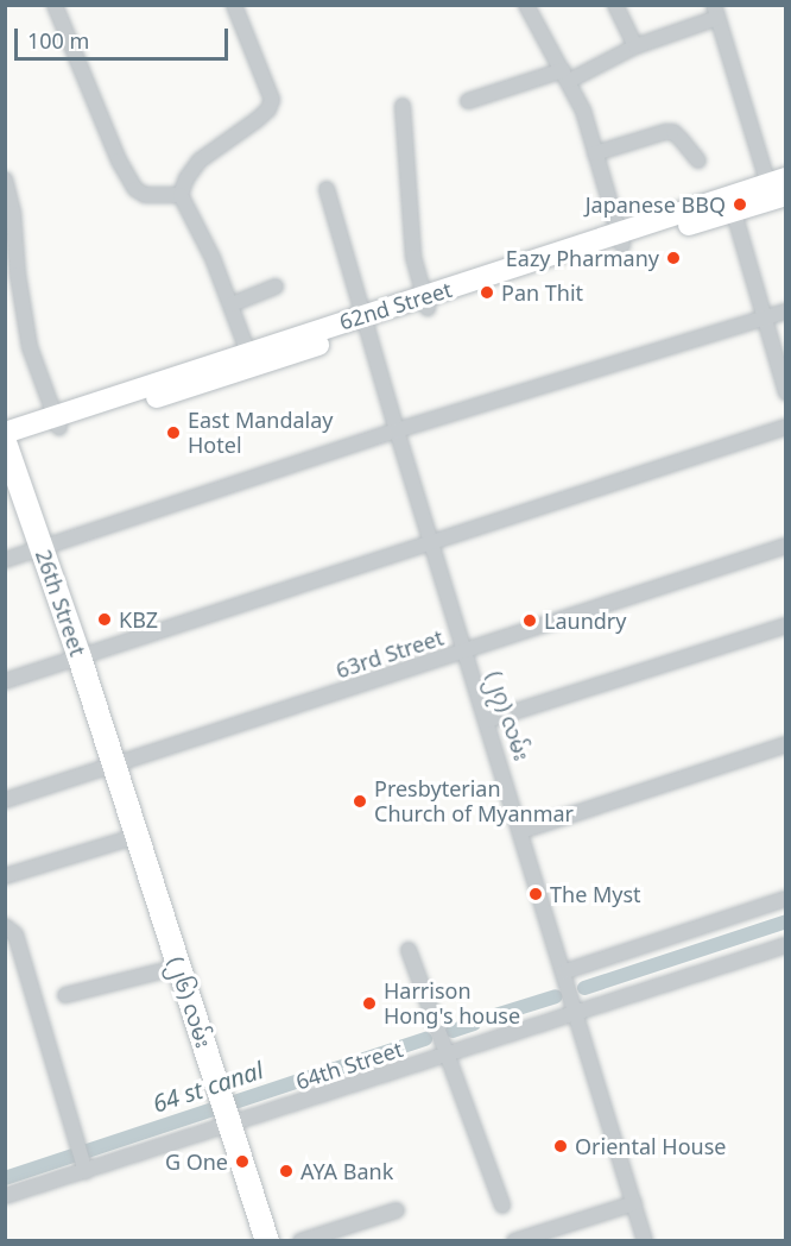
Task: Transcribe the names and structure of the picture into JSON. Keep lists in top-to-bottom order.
{
  "streets": {
    "main road": ["62nd Street", "26th Street", "(၂၆) လမ်း"],
    "street": ["63rd Street", "(၂၇) လမ်း", "64th Street"]
  },
  "crossings": [
    ["62nd Street", "26th Street"],
    ["62nd Street", "(၂၇) လမ်း"],
    ["26th Street", "63rd Street"],
    ["26th Street", "(၂၆) လမ်း"],
    ["63rd Street", "(၂၇) လမ်း"],
    ["63rd Street", "(၂၆) လမ်း"],
    ["(၂၇) လမ်း", "64th Street"],
    ["(၂၆) လမ်း", "64th Street"]
  ],
  "water": ["64 st canal"],
  "places": [
    "Japanese BBQ",
    "Eazy Pharmany",
    "Pan Thit",
    "East Mandalay Hotel",
    "KBZ",
    "Laundry",
    "Presbyterian Church of Myanmar",
    "The Myst",
    "Harrison Hong's house",
    "Oriental House",
    "G One",
    "AYA Bank"
  ],
  "scale_bar": "100 m"
}
